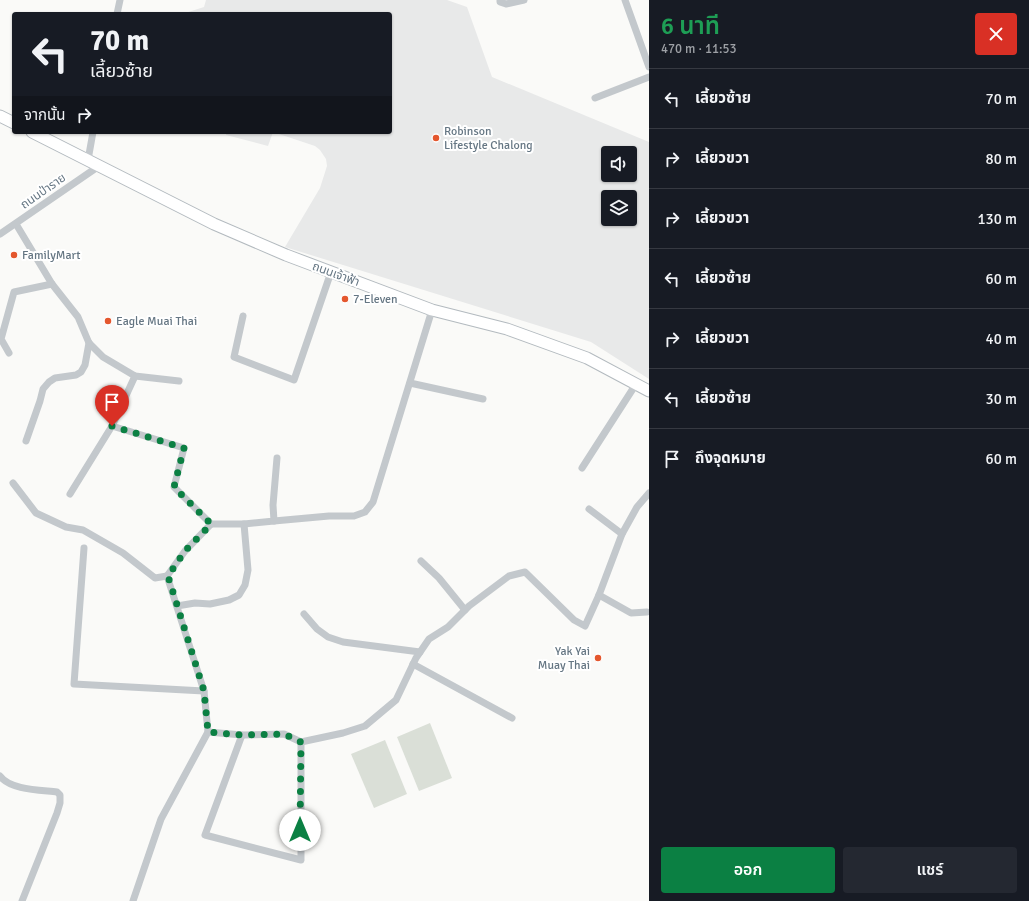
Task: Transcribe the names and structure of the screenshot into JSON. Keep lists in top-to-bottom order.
{
  "streets": {
    "main road": ["ถนนเจ้าฟ้า"],
    "street": ["ถนนป่าราย"]
  },
  "crossings": [
    ["ถนนป่าราย", "ถนนเจ้าฟ้า"]
  ],
  "places": [
    "Robinson Lifestyle Chalong",
    "FamilyMart",
    "7-Eleven",
    "Eagle Muai Thai",
    "Yak Yai Muay Thai"
  ],
  "page": {
    "heading": ["6 นาที", "470 m · 11:53"],
    "turn": ["70 m", "เลี้ยวซ้าย"],
    "list": [
      {
        "name": "เลี้ยวซ้าย",
        "value": "70 m"
      },
      {
        "name": "เลี้ยวขวา",
        "value": "80 m"
      },
      {
        "name": "เลี้ยวขวา",
        "value": "130 m"
      },
      {
        "name": "เลี้ยวซ้าย",
        "value": "60 m"
      },
      {
        "name": "เลี้ยวขวา",
        "value": "40 m"
      },
      {
        "name": "เลี้ยวซ้าย",
        "value": "30 m"
      },
      {
        "name": "ถึงจุดหมาย",
        "value": "60 m"
      }
    ],
    "then": "จากนั้น",
    "buttons": ["ออก", "แชร์"]
  }
}
